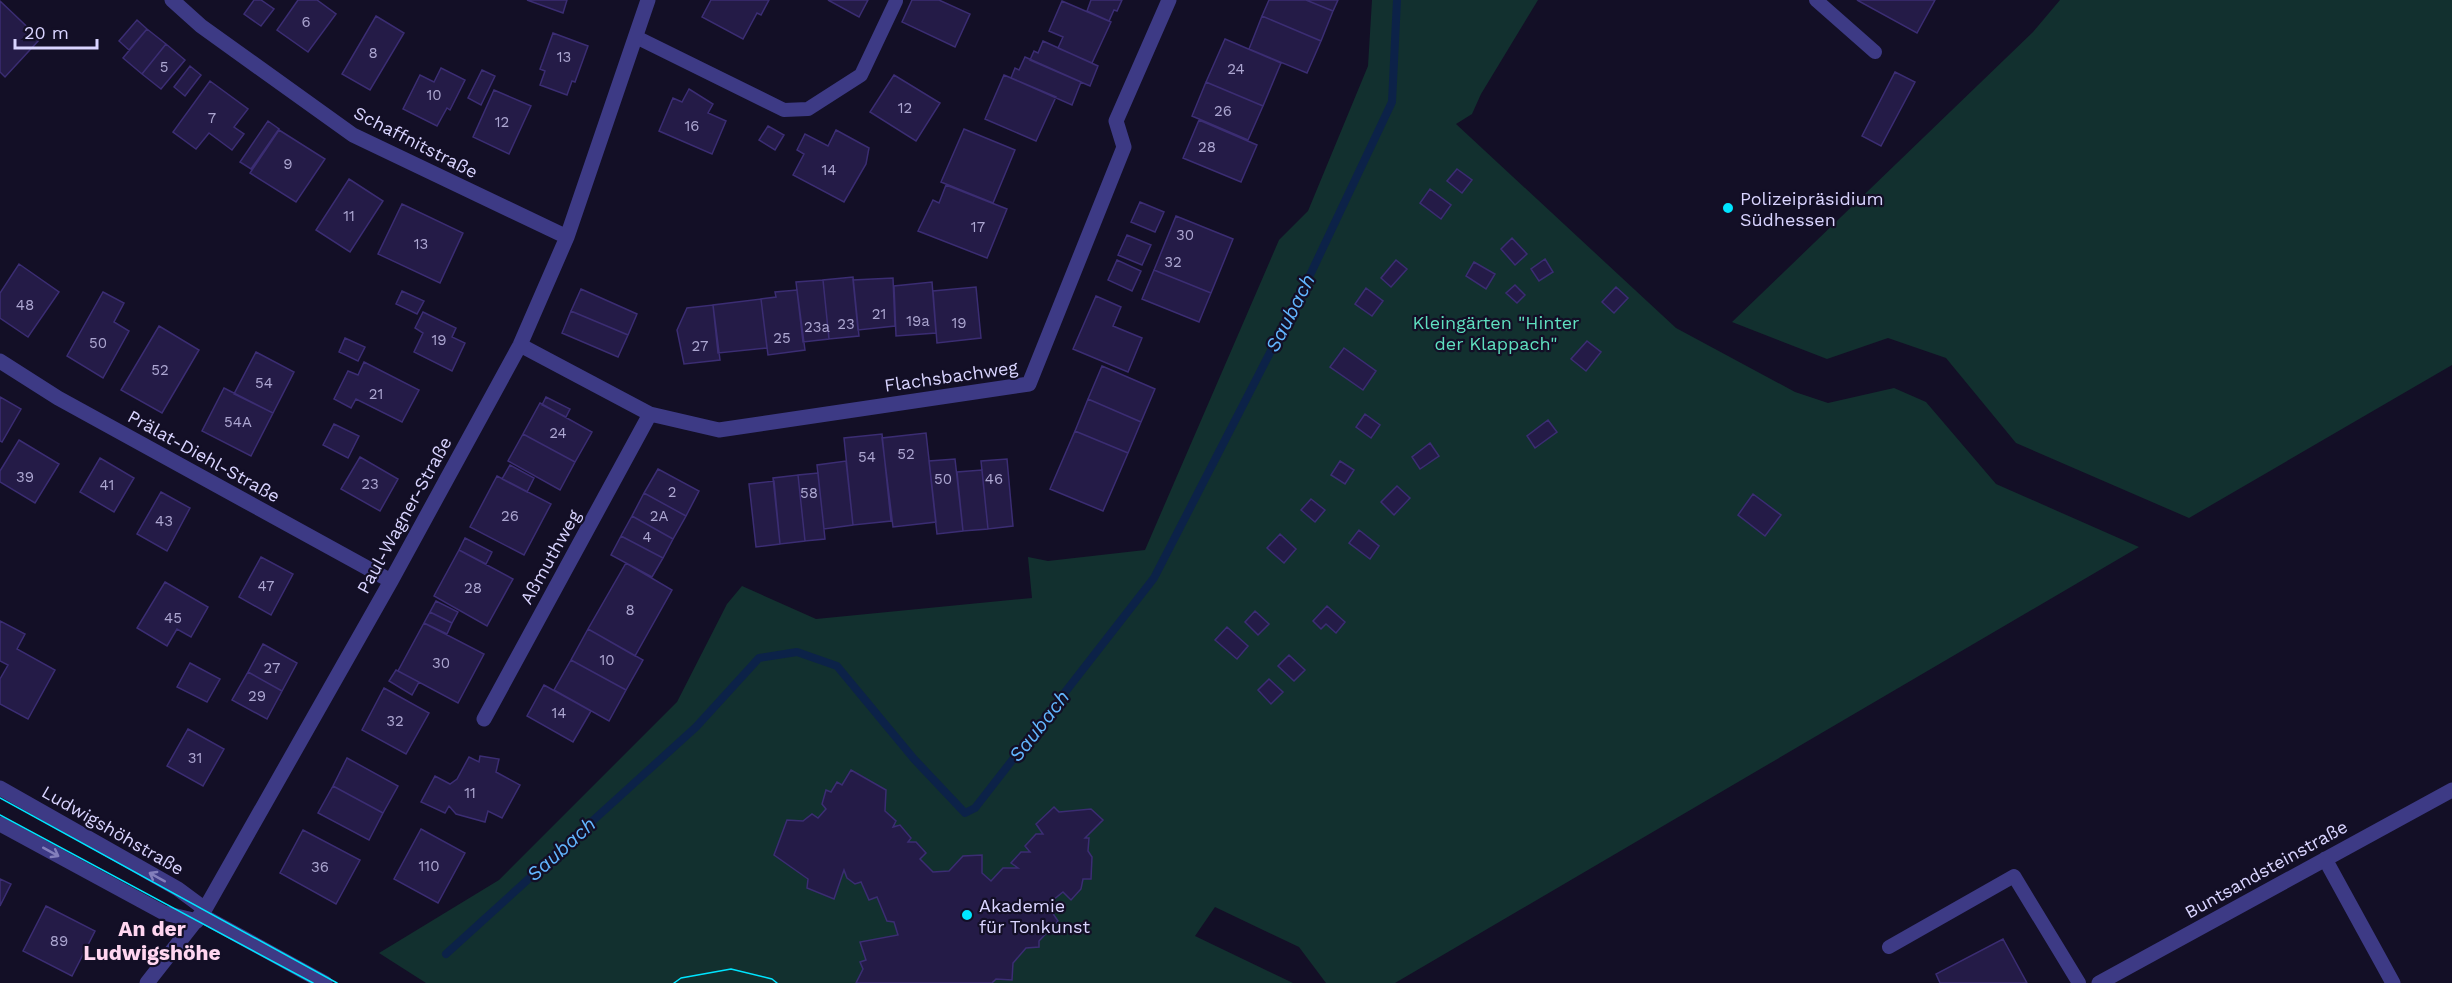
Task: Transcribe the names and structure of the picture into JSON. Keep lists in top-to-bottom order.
{
  "streets": {
    "street": [
      "Schaffnitstraße",
      "Flachsbachweg",
      "Prälat-Diehl-Straße",
      "Paul-Wagner-Straße",
      "Aßmuthweg",
      "Ludwigshöhstraße",
      "Buntsandsteinstraße"
    ]
  },
  "crossings": [
    ["Schaffnitstraße", "Paul-Wagner-Straße"],
    ["Flachsbachweg", "Paul-Wagner-Straße"],
    ["Flachsbachweg", "Aßmuthweg"],
    ["Prälat-Diehl-Straße", "Paul-Wagner-Straße"],
    ["Paul-Wagner-Straße", "Ludwigshöhstraße"]
  ],
  "districts": ["An der Ludwigshöhe"],
  "water": ["Saubach"],
  "parks": ["Kleingärten \"Hinter der Klappach\""],
  "places": ["Polizeipräsidium Südhessen", "Akademie für Tonkunst"],
  "house_numbers": [
    "6",
    "8",
    "13",
    "5",
    "24",
    "10",
    "12",
    "26",
    "7",
    "12",
    "16",
    "28",
    "9",
    "14",
    "11",
    "17",
    "30",
    "13",
    "32",
    "48",
    "21",
    "19a",
    "19",
    "23",
    "23a",
    "25",
    "19",
    "50",
    "27",
    "52",
    "54",
    "21",
    "54A",
    "24",
    "52",
    "54",
    "39",
    "50",
    "46",
    "23",
    "41",
    "2",
    "58",
    "26",
    "2A",
    "43",
    "4",
    "47",
    "28",
    "8",
    "45",
    "10",
    "30",
    "27",
    "29",
    "14",
    "32",
    "31",
    "11",
    "110",
    "36",
    "89"
  ],
  "scale_bar": "20 m"
}
